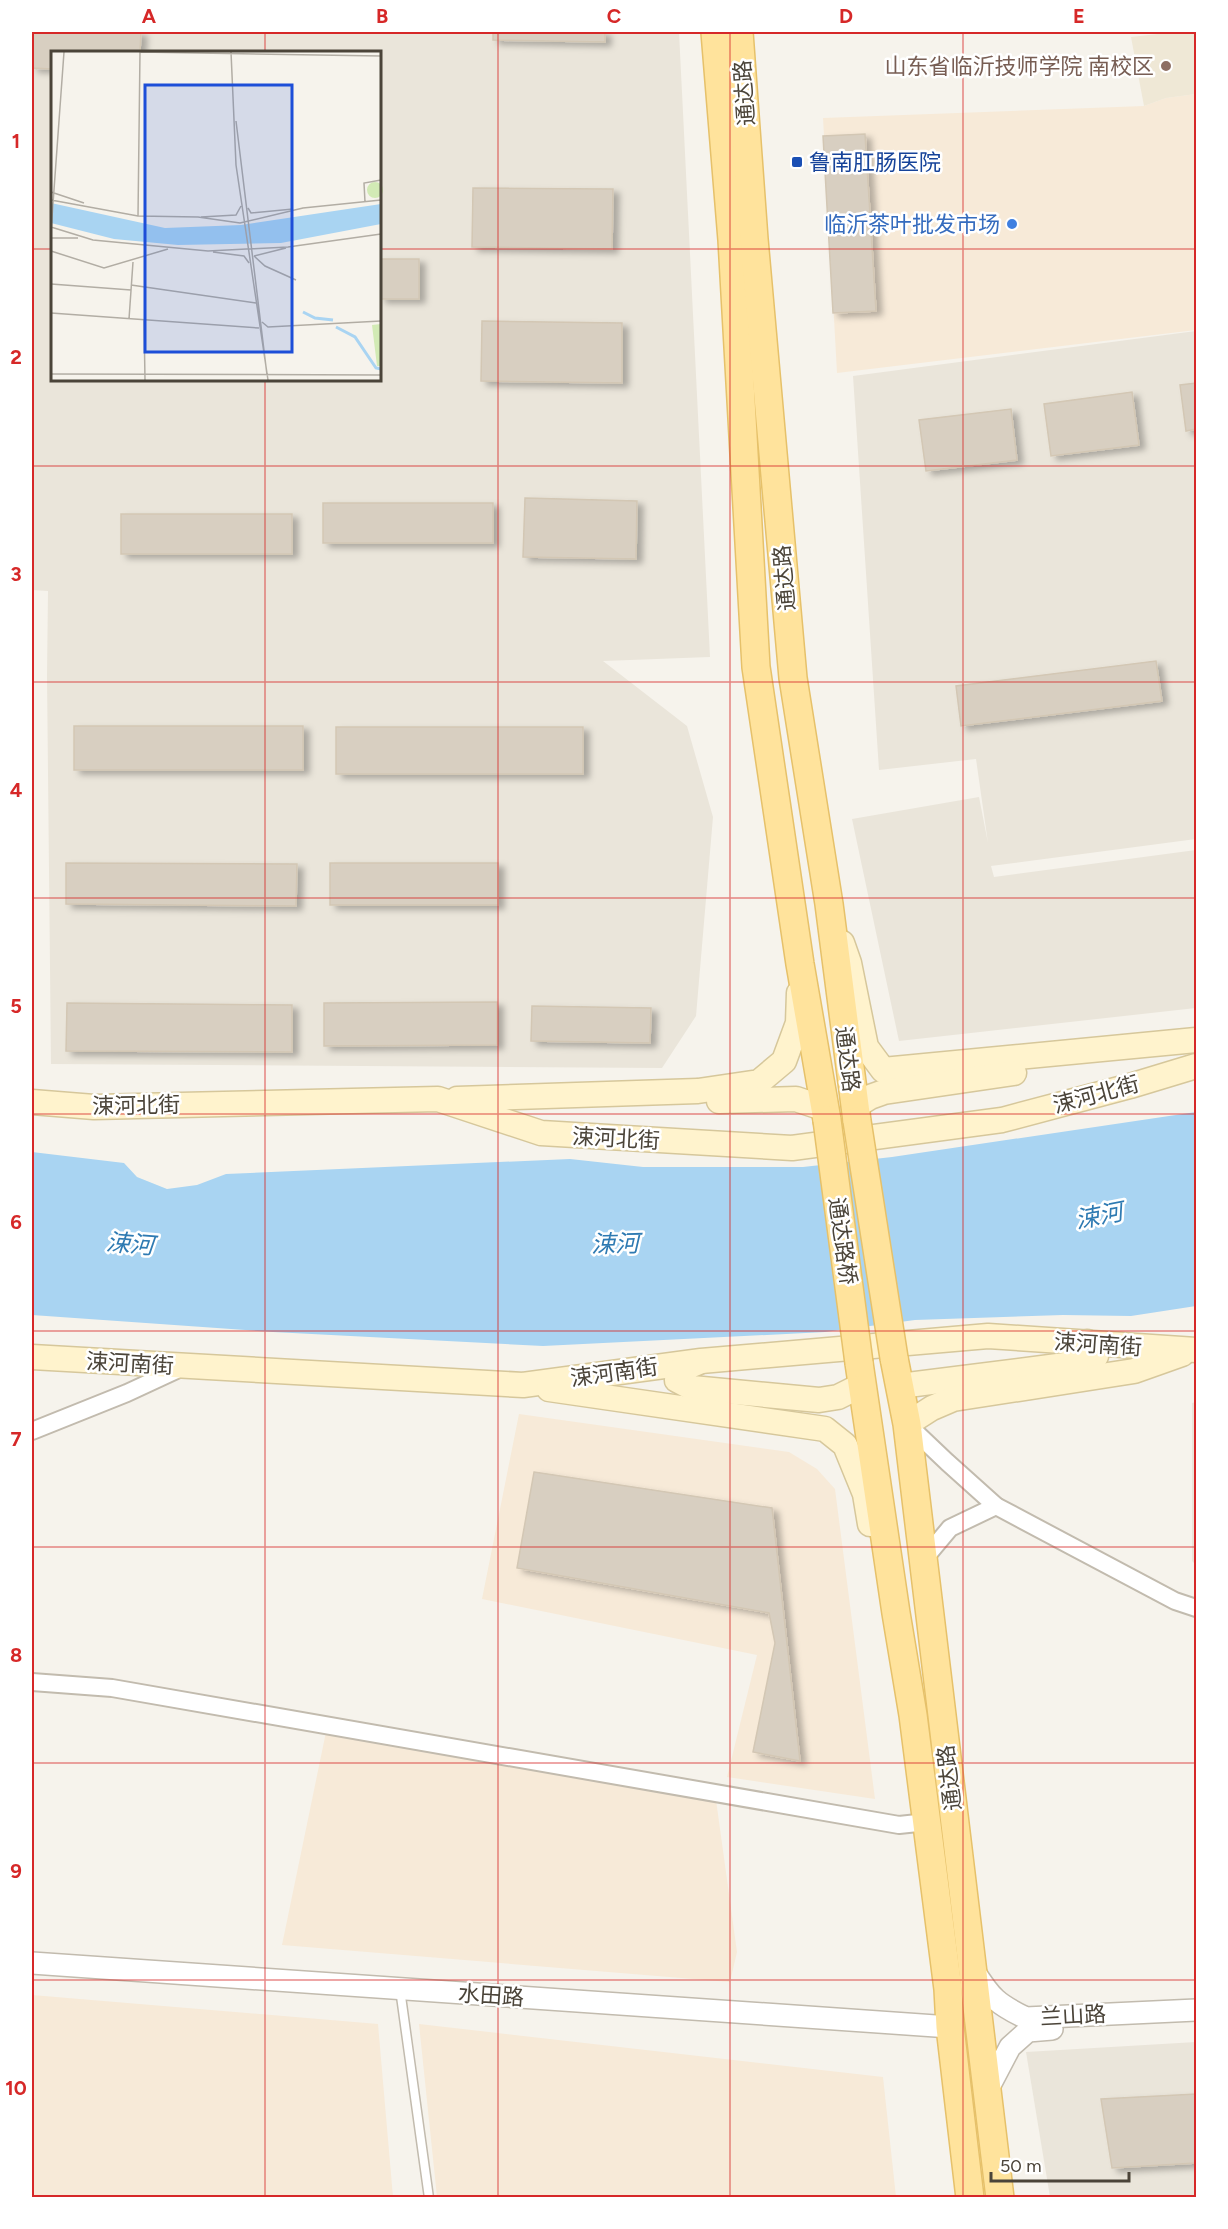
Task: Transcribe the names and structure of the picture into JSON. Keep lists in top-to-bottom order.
{
  "streets": {
    "main road": [
      "通达路",
      "涑河北街",
      "通达路桥",
      "涑河南街"
    ],
    "street": ["水田路", "兰山路"]
  },
  "crossings": [
    ["通达路", "通达路桥"],
    ["通达路", "水田路"],
    ["通达路", "兰山路"]
  ],
  "water": ["涑河"],
  "places": {
    "other": ["山东省临沂技师学院 南校区", "临沂茶叶批发市场"],
    "transit": ["鲁南肛肠医院"]
  },
  "scale_bar": "50 m",
  "grid": {
    "columns": [
      "A",
      "B",
      "C",
      "D",
      "E"
    ],
    "rows": [
      "1",
      "2",
      "3",
      "4",
      "5",
      "6",
      "7",
      "8",
      "9",
      "10"
    ]
  }
}
